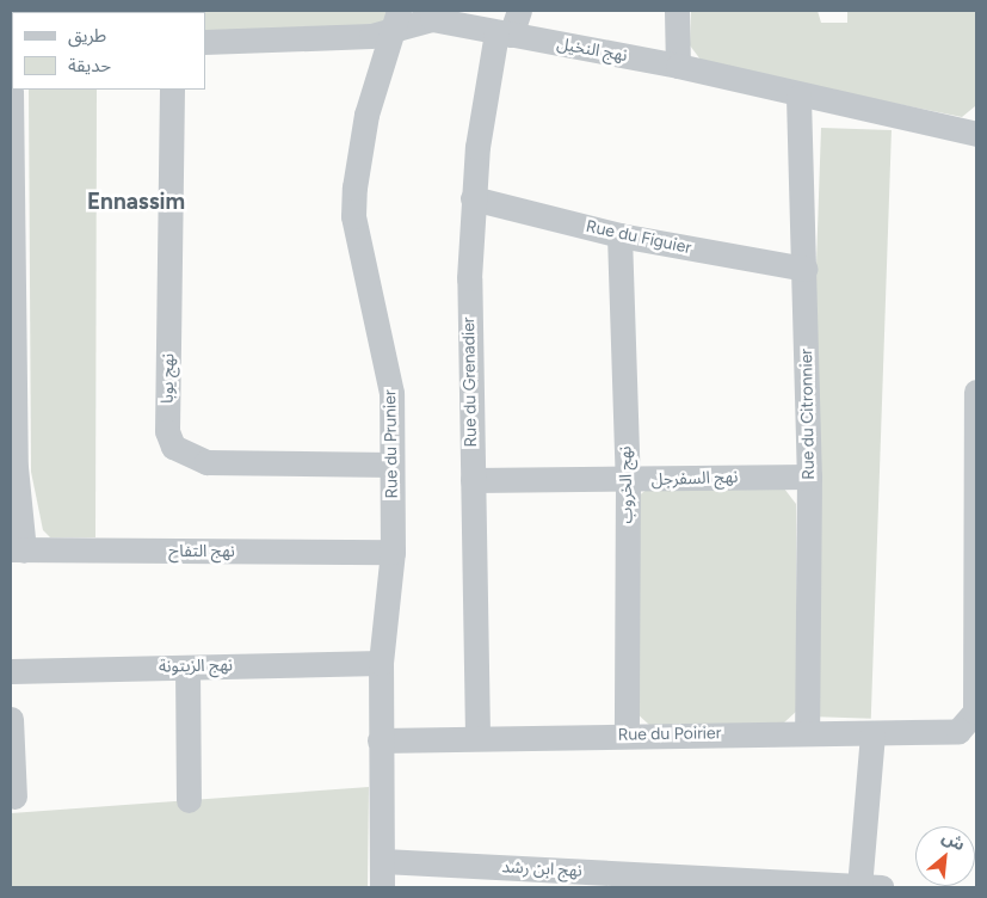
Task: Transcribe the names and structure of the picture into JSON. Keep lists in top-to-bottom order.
{
  "streets": {
    "street": [
      "نهج النخيل",
      "Rue du Figuier",
      "نهج يوبا",
      "Rue du Grenadier",
      "Rue du Citronnier",
      "Rue du Prunier",
      "نهج السفرجل",
      "نهج الخروب",
      "نهج التفاح",
      "نهج الزيتونة",
      "Rue du Poirier",
      "نهج ابن رشد"
    ]
  },
  "crossings": [
    ["نهج النخيل", "Rue du Grenadier"],
    ["نهج النخيل", "Rue du Citronnier"],
    ["نهج النخيل", "Rue du Prunier"],
    ["Rue du Figuier", "Rue du Grenadier"],
    ["Rue du Figuier", "Rue du Citronnier"],
    ["Rue du Figuier", "نهج الخروب"],
    ["نهج يوبا", "Rue du Prunier"],
    ["Rue du Grenadier", "نهج السفرجل"],
    ["Rue du Grenadier", "Rue du Poirier"],
    ["Rue du Citronnier", "نهج السفرجل"],
    ["Rue du Citronnier", "Rue du Poirier"],
    ["Rue du Prunier", "نهج التفاح"],
    ["Rue du Prunier", "نهج الزيتونة"],
    ["Rue du Prunier", "Rue du Poirier"],
    ["Rue du Prunier", "نهج ابن رشد"],
    ["نهج السفرجل", "نهج الخروب"],
    ["نهج الخروب", "Rue du Poirier"]
  ],
  "districts": ["Ennassim"],
  "legend": ["طريق", "حديقة"],
  "north": "top right"
}
